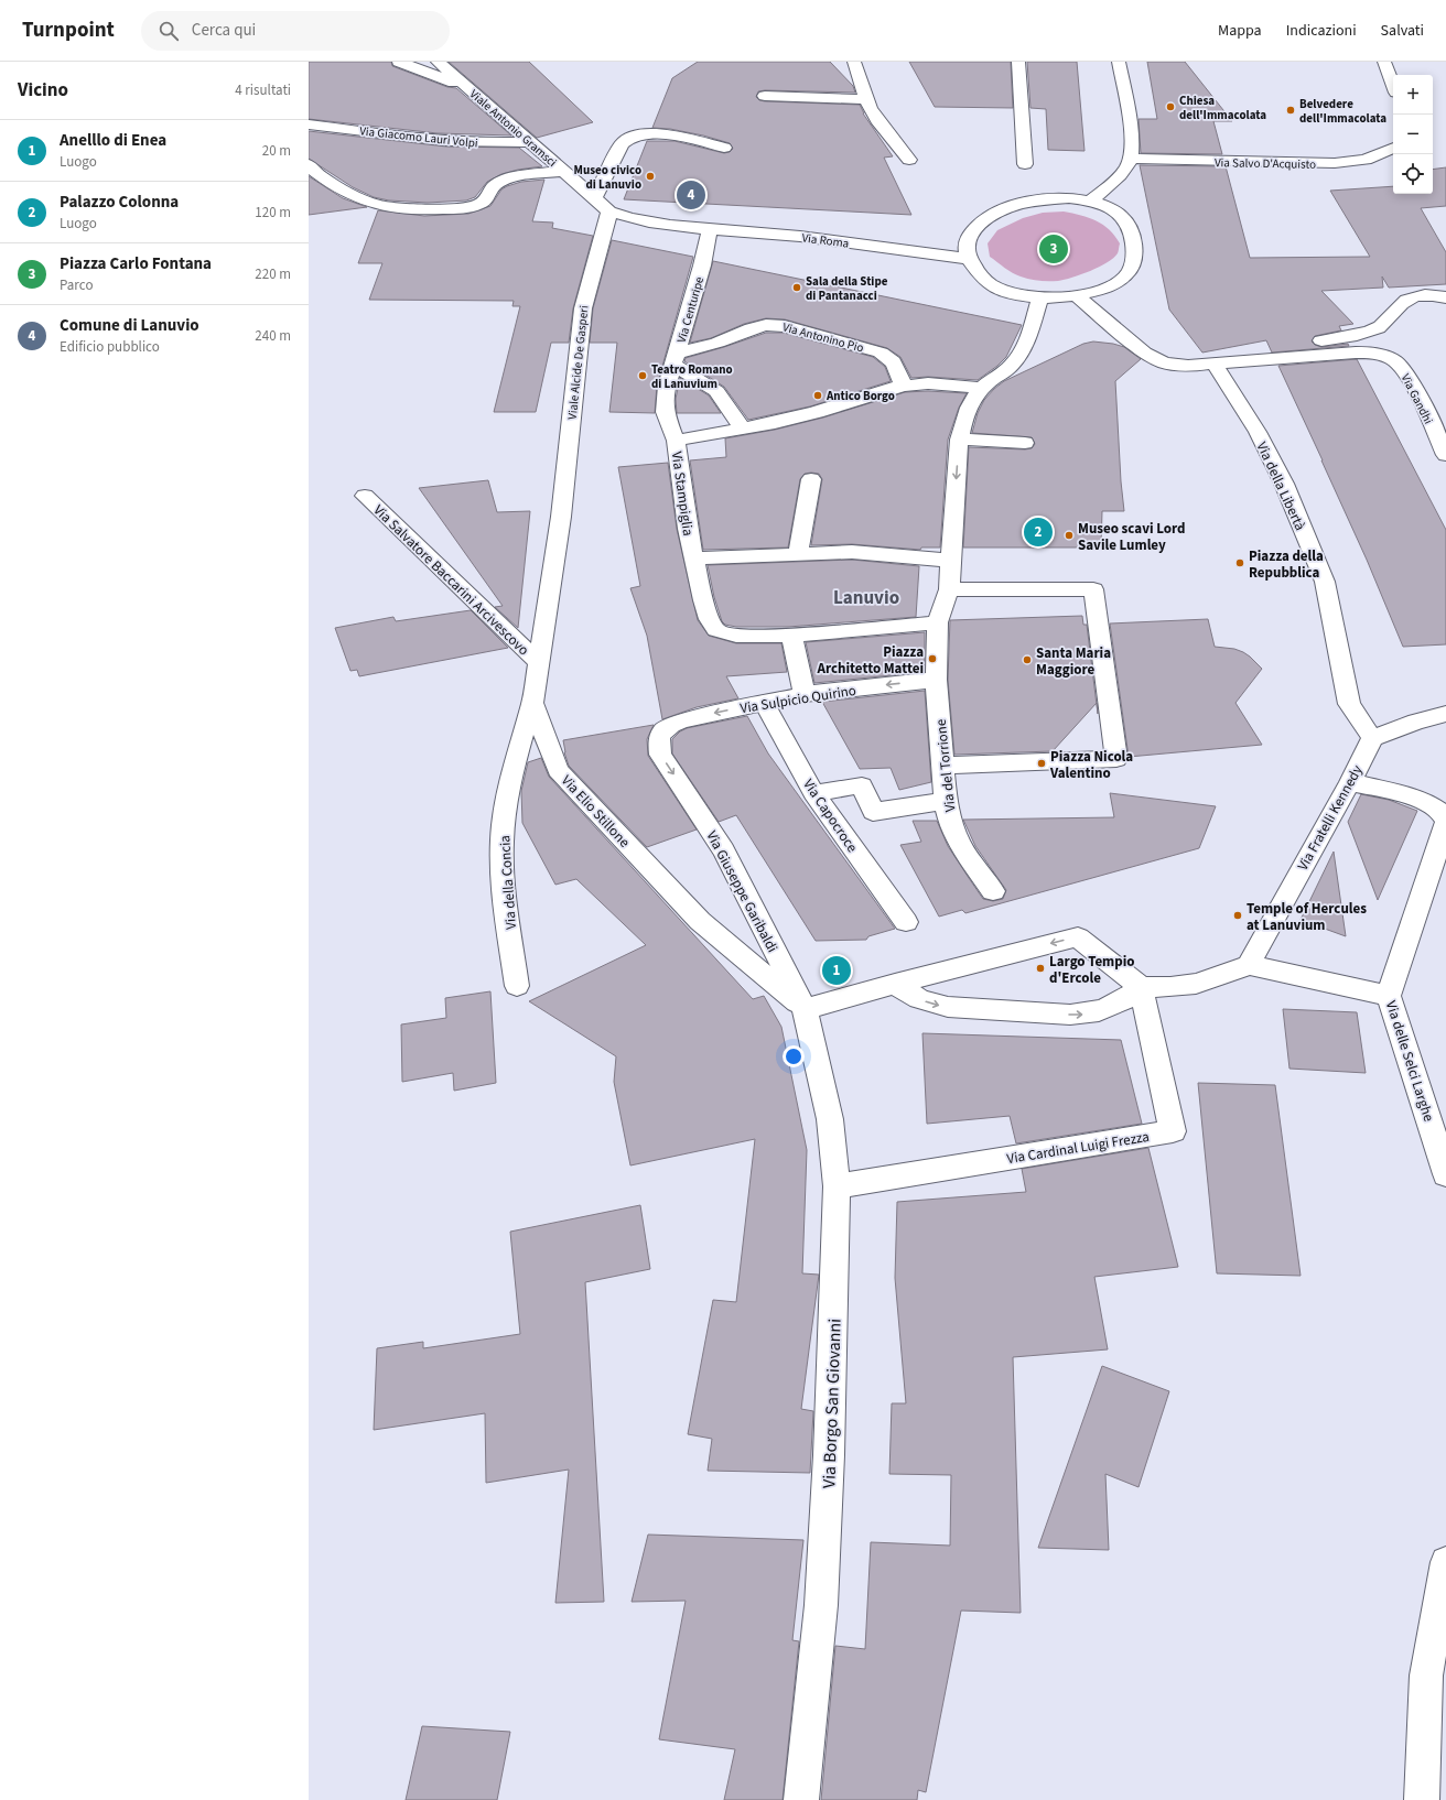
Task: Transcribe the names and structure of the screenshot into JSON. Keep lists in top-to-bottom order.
{
  "streets": {
    "street": [
      "Viale Antonio Gramsci",
      "Via Giacomo Lauri Volpi",
      "Via Salvo D'Acquisto",
      "Via Roma",
      "Via Centuripe",
      "Via Antonino Pio",
      "Viale Alcide De Gasperi",
      "Via Gandhi",
      "Via della Libertà",
      "Via Stampiglia",
      "Via Salvatore Baccarini Arcivescovo",
      "Via Sulpicio Quirino",
      "Via del Torrione",
      "Via Elio Stillone",
      "Via Capocroce",
      "Via Fratelli Kennedy",
      "Via della Concia",
      "Via Giuseppe Garibaldi",
      "Via delle Selci Larghe",
      "Via Cardinal Luigi Frezza",
      "Via Borgo San Giovanni"
    ]
  },
  "crossings": [
    ["Viale Antonio Gramsci", "Via Giacomo Lauri Volpi"],
    ["Viale Antonio Gramsci", "Via Roma"],
    ["Viale Antonio Gramsci", "Viale Alcide De Gasperi"],
    ["Via Roma", "Via Centuripe"],
    ["Via Roma", "Viale Alcide De Gasperi"],
    ["Via Roma", "Via Gandhi"],
    ["Via Centuripe", "Via Antonino Pio"],
    ["Via Centuripe", "Via Stampiglia"],
    ["Via Antonino Pio", "Via Stampiglia"],
    ["Viale Alcide De Gasperi", "Via Salvatore Baccarini Arcivescovo"],
    ["Via Gandhi", "Via della Libertà"],
    ["Via della Libertà", "Via Fratelli Kennedy"],
    ["Via Sulpicio Quirino", "Via del Torrione"],
    ["Via Sulpicio Quirino", "Via Capocroce"],
    ["Via Sulpicio Quirino", "Via Giuseppe Garibaldi"],
    ["Via Elio Stillone", "Via della Concia"],
    ["Via Elio Stillone", "Via Giuseppe Garibaldi"],
    ["Via Elio Stillone", "Via Borgo San Giovanni"],
    ["Via Fratelli Kennedy", "Via delle Selci Larghe"],
    ["Via Giuseppe Garibaldi", "Via Borgo San Giovanni"],
    ["Via Cardinal Luigi Frezza", "Via Borgo San Giovanni"]
  ],
  "one_way": ["Via Giuseppe Garibaldi"],
  "districts": ["Lanuvio"],
  "places": [
    "Chiesa dell'Immacolata",
    "Belvedere dell'Immacolata",
    "Museo civico di Lanuvio",
    "Sala della Stipe di Pantanacci",
    "Teatro Romano di Lanuvium",
    "Antico Borgo",
    "Museo scavi Lord Savile Lumley",
    "Piazza della Repubblica",
    "Piazza Architetto Mattei",
    "Santa Maria Maggiore",
    "Piazza Nicola Valentino",
    "Temple of Hercules at Lanuvium",
    "Largo Tempio d'Ercole"
  ],
  "page": {
    "header": "Turnpoint",
    "search": "Cerca qui",
    "nav": ["Mappa", "Indicazioni", "Salvati"],
    "heading": ["Vicino", "4 risultati"],
    "map_buttons": ["+", "−"],
    "list": [
      {
        "mark": "1",
        "name": "Anelllo di Enea",
        "note": "Luogo",
        "value": "20 m"
      },
      {
        "mark": "2",
        "name": "Palazzo Colonna",
        "note": "Luogo",
        "value": "120 m"
      },
      {
        "mark": "3",
        "name": "Piazza Carlo Fontana",
        "note": "Parco",
        "value": "220 m"
      },
      {
        "mark": "4",
        "name": "Comune di Lanuvio",
        "note": "Edificio pubblico",
        "value": "240 m"
      }
    ],
    "pins": [
      "4",
      "3",
      "2",
      "1"
    ]
  }
}
